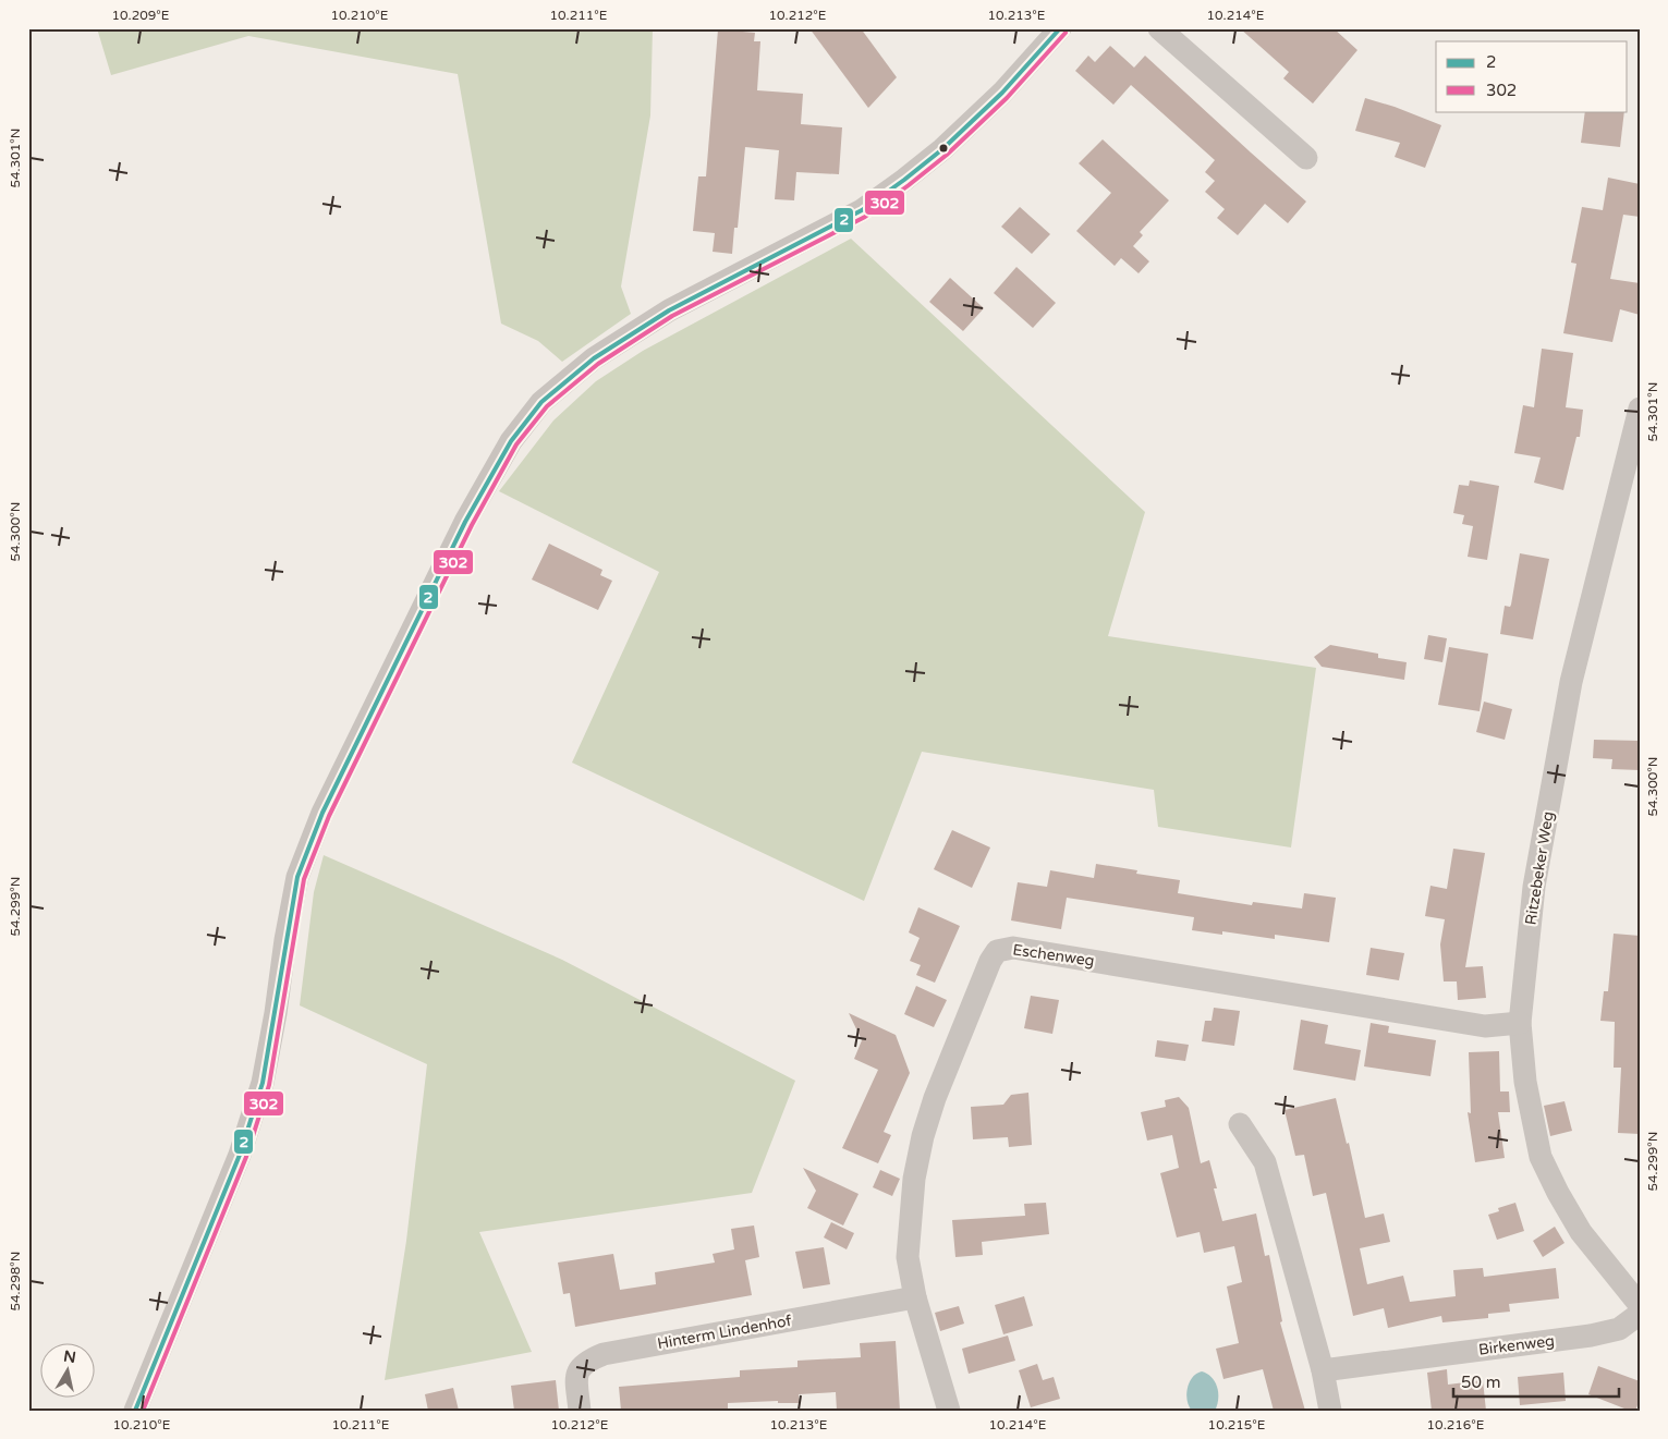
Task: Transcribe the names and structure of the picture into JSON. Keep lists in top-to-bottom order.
{
  "streets": {
    "street": [
      "Ritzebeker Weg",
      "Eschenweg",
      "Hinterm Lindenhof",
      "Birkenweg"
    ]
  },
  "crossings": [
    ["Ritzebeker Weg", "Eschenweg"],
    ["Eschenweg", "Hinterm Lindenhof"]
  ],
  "lines": ["transit line 2", "transit line 302"],
  "legend": ["2", "302"],
  "scale_bar": "50 m",
  "north": "top",
  "coordinates": [
    "10.209°E",
    "10.210°E",
    "10.211°E",
    "10.212°E",
    "10.213°E",
    "10.214°E",
    "54.301°N",
    "54.300°N",
    "54.299°N",
    "54.298°N",
    "10.215°E",
    "10.216°E"
  ]
}
